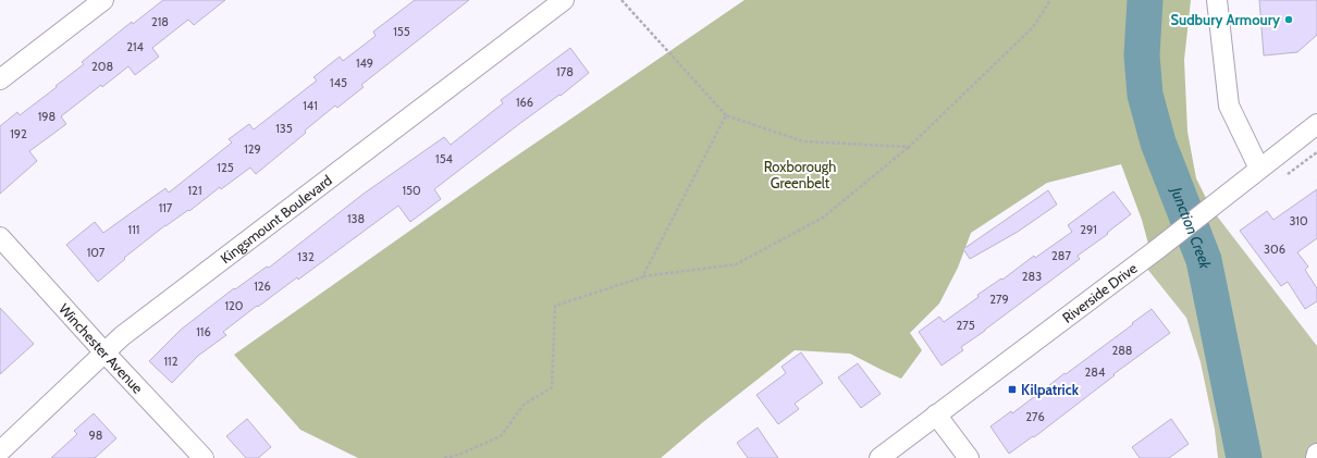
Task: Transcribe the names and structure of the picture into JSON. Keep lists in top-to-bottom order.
{
  "streets": {
    "street": ["Kingsmount Boulevard", "Riverside Drive", "Winchester Avenue"]
  },
  "crossings": [
    ["Kingsmount Boulevard", "Winchester Avenue"]
  ],
  "water": ["Junction Creek"],
  "parks": ["Roxborough Greenbelt"],
  "places": {
    "other": ["Sudbury Armoury"],
    "transit": ["Kilpatrick"]
  },
  "house_numbers": [
    "218",
    "155",
    "214",
    "149",
    "208",
    "178",
    "145",
    "166",
    "141",
    "198",
    "135",
    "192",
    "129",
    "154",
    "125",
    "121",
    "150",
    "117",
    "138",
    "310",
    "111",
    "291",
    "306",
    "107",
    "287",
    "132",
    "283",
    "126",
    "279",
    "120",
    "275",
    "116",
    "288",
    "112",
    "284",
    "276",
    "98"
  ]
}
